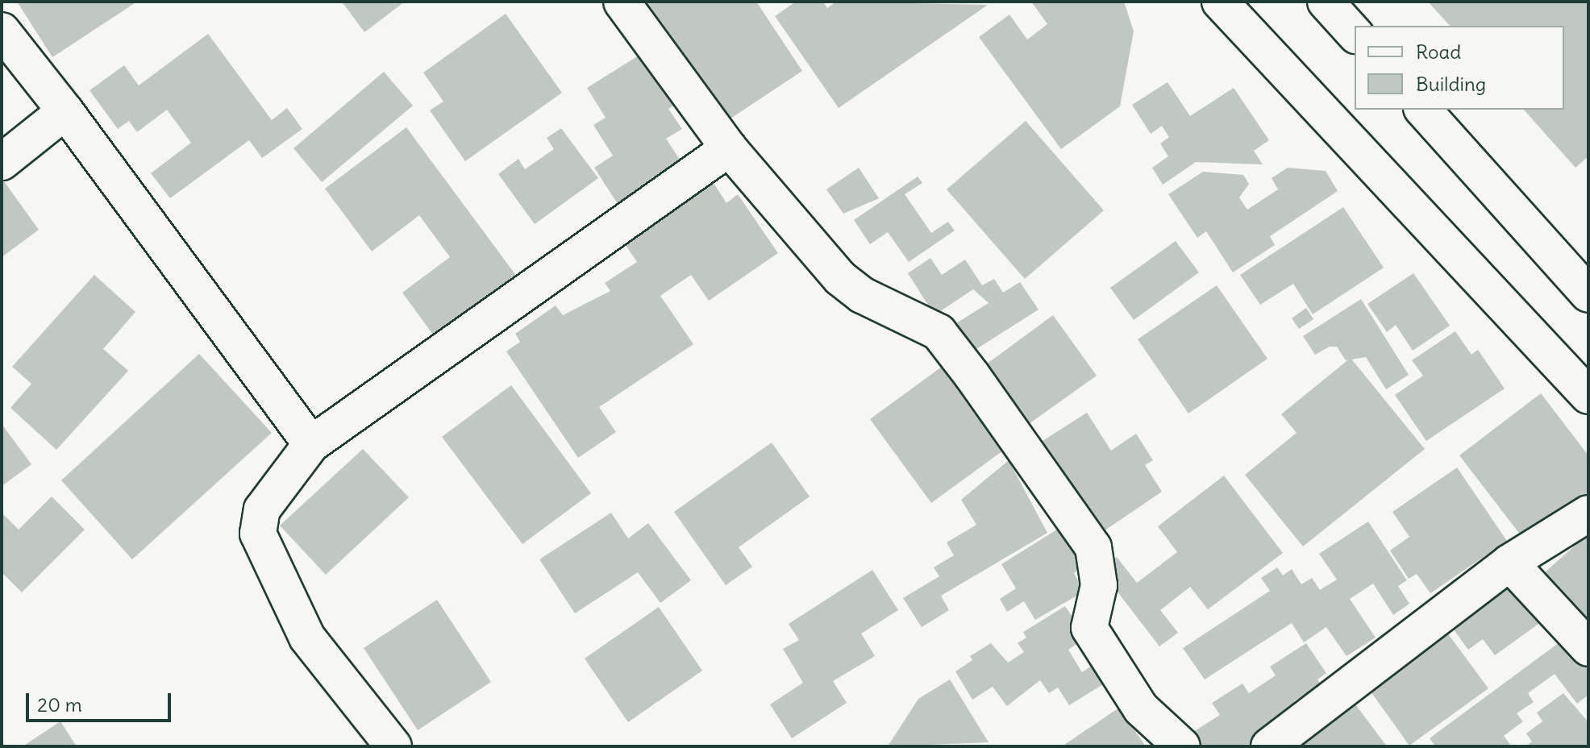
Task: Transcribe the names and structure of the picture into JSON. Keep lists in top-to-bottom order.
{
  "legend": ["Road", "Building"],
  "scale_bar": "20 m"
}
